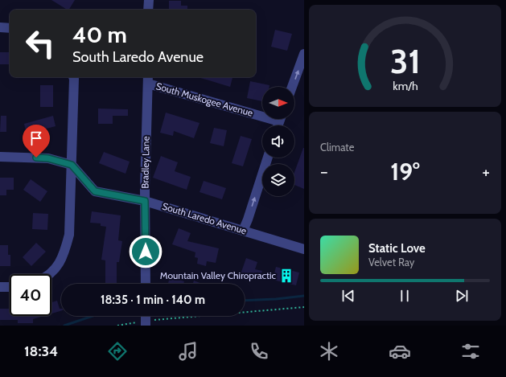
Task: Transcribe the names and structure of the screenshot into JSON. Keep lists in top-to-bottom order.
{
  "streets": {
    "street": ["South Muskogee Avenue", "Bradley Lane", "South Laredo Avenue"]
  },
  "crossings": [
    ["South Muskogee Avenue", "Bradley Lane"],
    ["Bradley Lane", "South Laredo Avenue"]
  ],
  "places": {
    "building": ["Mountain Valley Chiropractic"]
  },
  "north": "right",
  "page": {
    "turn": ["40 m", "South Laredo Avenue"],
    "tile": "Climate",
    "heat": ["−", "19°", "+"],
    "song": ["Static Love", "Velvet Ray"],
    "limit": "40",
    "trip": "18:35 · 1 min · 140 m",
    "tabs": "18:34",
    "gauge": ["31", "km/h"]
  }
}
